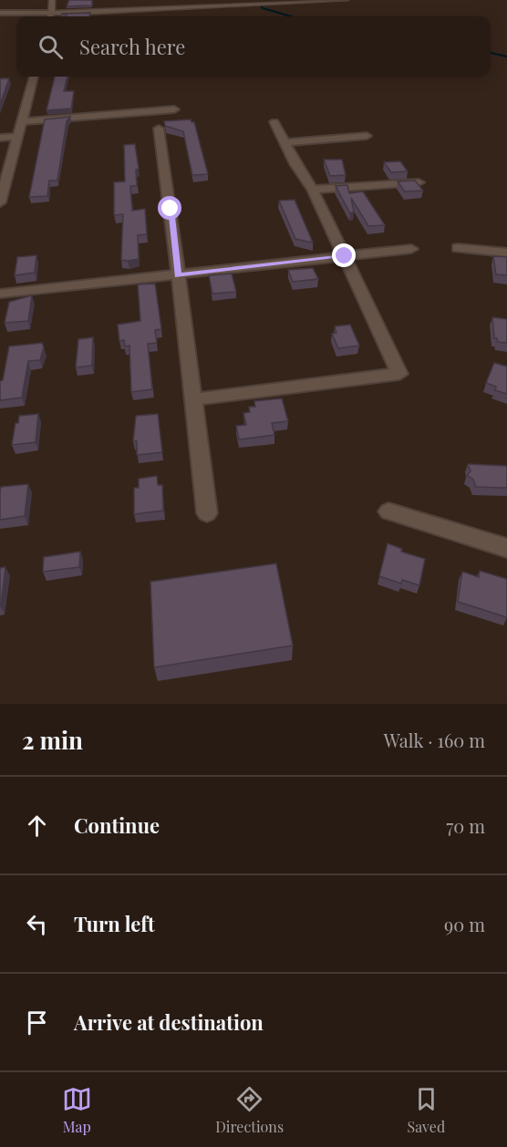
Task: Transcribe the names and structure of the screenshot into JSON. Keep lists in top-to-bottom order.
{
  "page": {
    "search": "Search here",
    "heading": ["2 min", "Walk · 160 m"],
    "list": [
      ["Continue", "70 m"],
      ["Turn left", "90 m"],
      "Arrive at destination"
    ],
    "nav": ["Map", "Directions", "Saved"]
  }
}
